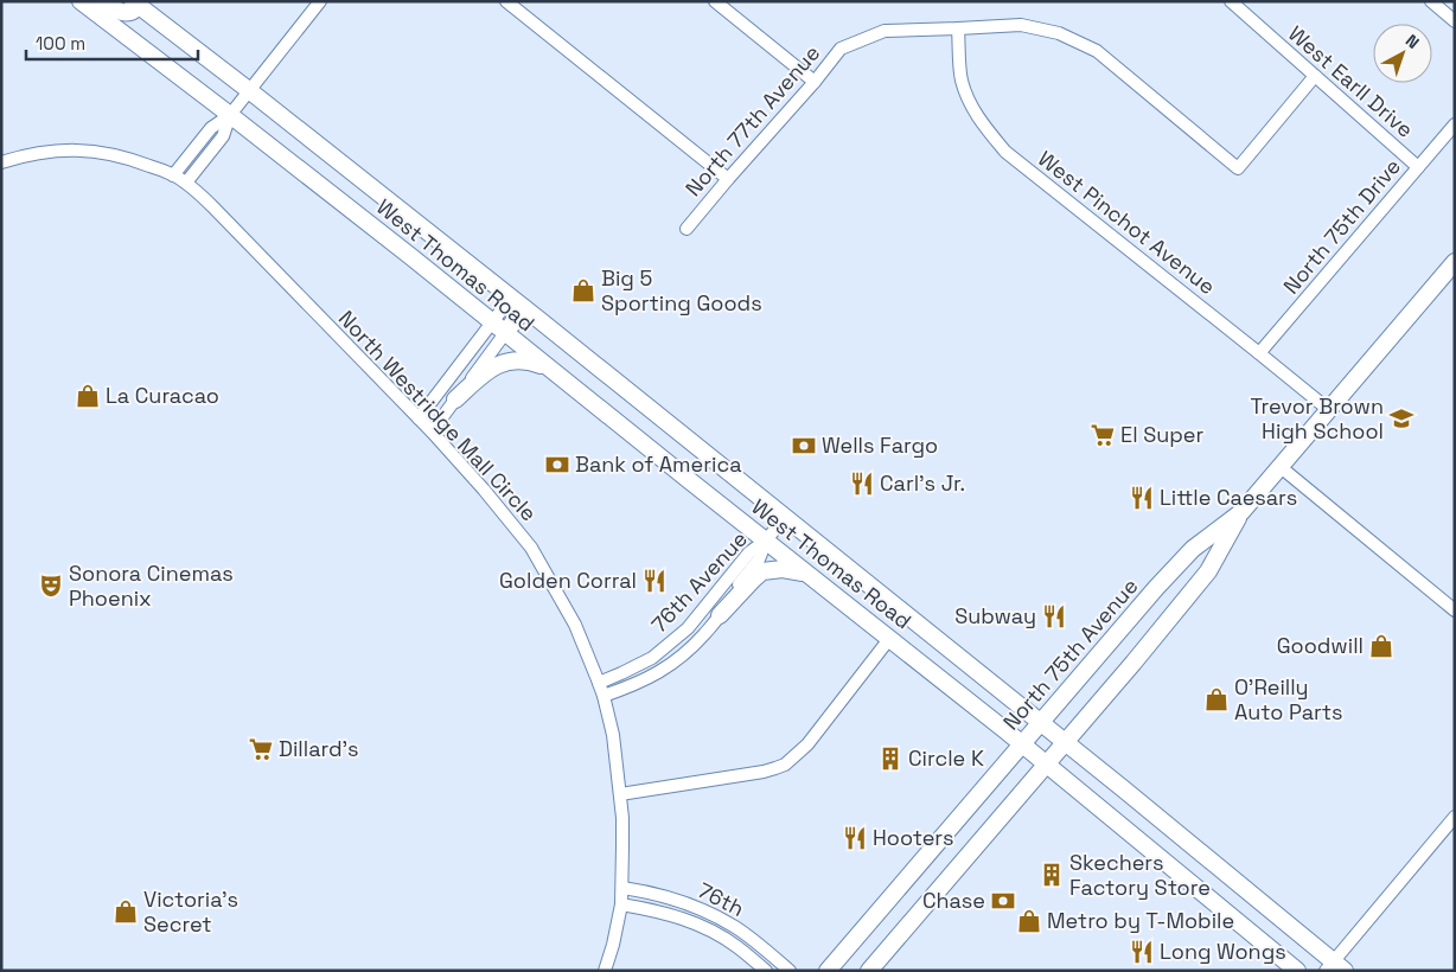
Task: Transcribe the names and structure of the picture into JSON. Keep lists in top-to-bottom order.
{
  "streets": {
    "main road": ["West Thomas Road", "North 75th Avenue"],
    "street": [
      "West Earll Drive",
      "North 77th Avenue",
      "West Pinchot Avenue",
      "North 75th Drive",
      "North Westridge Mall Circle",
      "76th Avenue",
      "76th"
    ]
  },
  "crossings": [
    ["West Earll Drive", "North 77th Avenue"],
    ["West Earll Drive", "North 75th Drive"],
    ["North 77th Avenue", "West Pinchot Avenue"],
    ["West Pinchot Avenue", "North 75th Drive"],
    ["West Pinchot Avenue", "North 75th Avenue"],
    ["West Thomas Road", "76th Avenue"],
    ["West Thomas Road", "North 75th Avenue"],
    ["North Westridge Mall Circle", "76th Avenue"],
    ["North Westridge Mall Circle", "76th"]
  ],
  "places": {
    "shop": [
      "Big 5 Sporting Goods",
      "La Curacao",
      "Goodwill",
      "O'Reilly Auto Parts",
      "Victoria's Secret",
      "Metro by T-Mobile"
    ],
    "school or university": ["Trevor Brown High School"],
    "supermarket": ["El Super", "Dillard's"],
    "bank": ["Wells Fargo", "Bank of America", "Chase"],
    "restaurant": [
      "Carl's Jr.",
      "Little Caesars",
      "Golden Corral",
      "Subway",
      "Hooters",
      "Long Wongs"
    ],
    "theatre": ["Sonora Cinemas Phoenix"],
    "building": ["Circle K", "Skechers Factory Store"]
  },
  "scale_bar": "100 m",
  "north": "top right"
}
